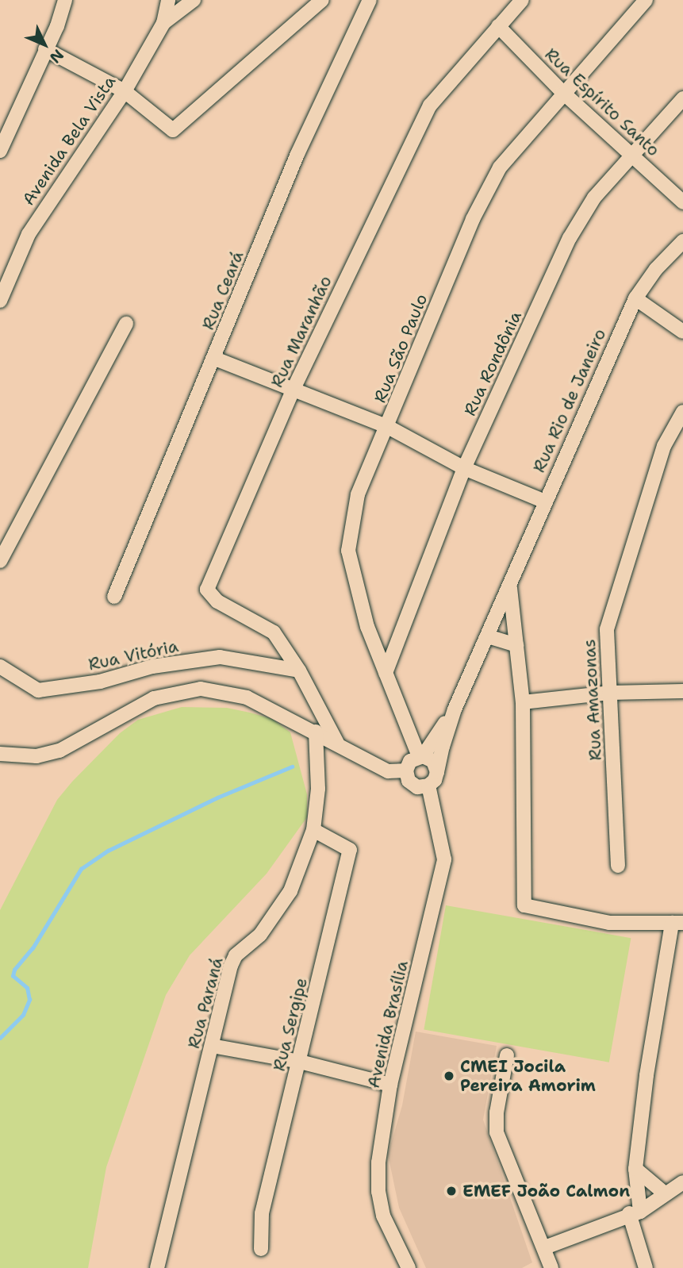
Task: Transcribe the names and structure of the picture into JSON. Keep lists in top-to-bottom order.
{
  "streets": {
    "street": [
      "Rua Espírito Santo",
      "Avenida Bela Vista",
      "Rua Ceará",
      "Rua Maranhão",
      "Rua São Paulo",
      "Rua Rondônia",
      "Rua Rio de Janeiro",
      "Rua Vitória",
      "Rua Amazonas",
      "Rua Paraná",
      "Rua Sergipe",
      "Avenida Brasília"
    ]
  },
  "crossings": [
    ["Rua Espírito Santo", "Rua Maranhão"],
    ["Rua Espírito Santo", "Rua São Paulo"],
    ["Rua Espírito Santo", "Rua Rondônia"],
    ["Rua Maranhão", "Rua Vitória"],
    ["Rua São Paulo", "Rua Rondônia"],
    ["Rua São Paulo", "Rua Rio de Janeiro"],
    ["Rua São Paulo", "Avenida Brasília"],
    ["Rua Rio de Janeiro", "Avenida Brasília"],
    ["Rua Paraná", "Rua Sergipe"]
  ],
  "places": ["CMEI Jocila Pereira Amorim", "EMEF João Calmon"],
  "north": "bottom right"
}
